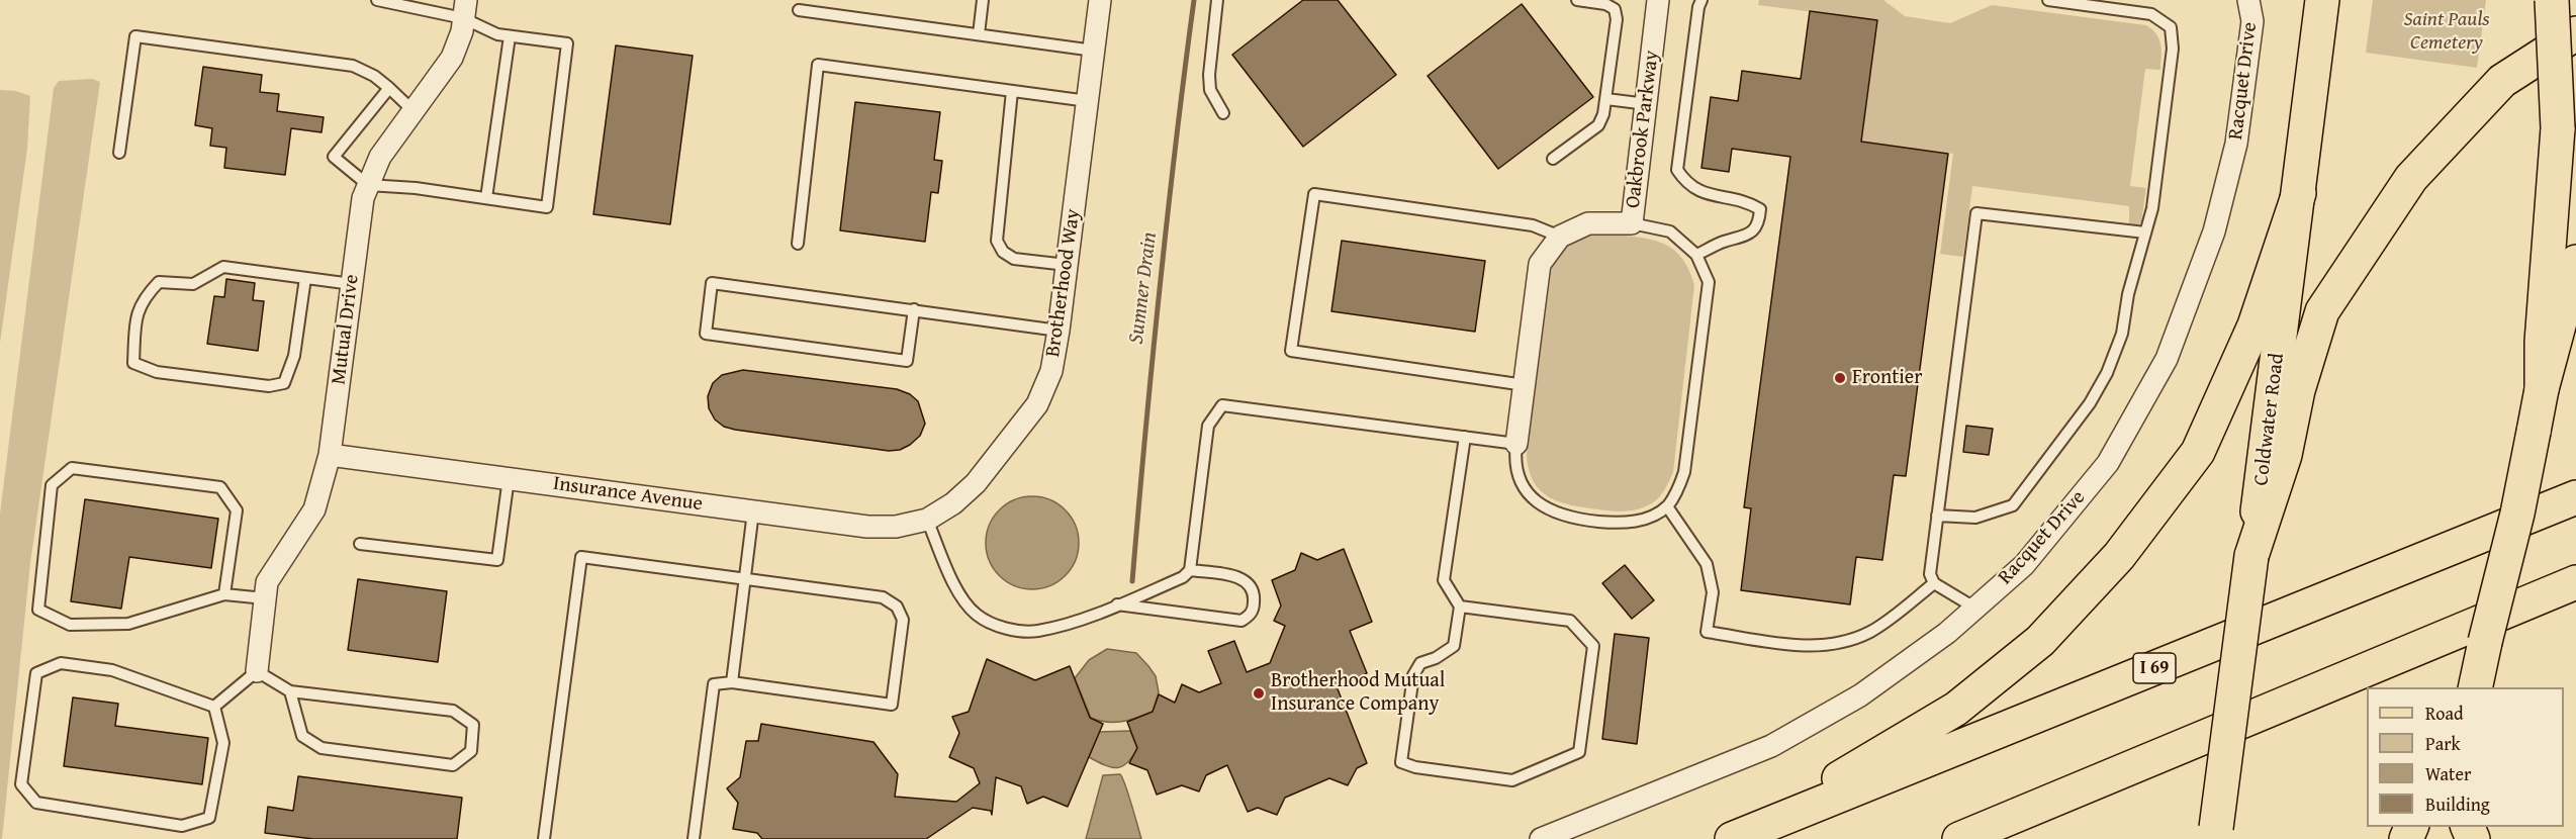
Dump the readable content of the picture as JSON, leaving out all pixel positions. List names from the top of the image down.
{
  "streets": {
    "main road": ["Coldwater Road", "I 69"],
    "street": [
      "Racquet Drive",
      "Oakbrook Parkway",
      "Brotherhood Way",
      "Mutual Drive",
      "Insurance Avenue"
    ]
  },
  "crossings": [
    ["Brotherhood Way", "Insurance Avenue"],
    ["Mutual Drive", "Insurance Avenue"]
  ],
  "water": ["Sumner Drain"],
  "parks": ["Saint Pauls Cemetery"],
  "places": ["Frontier", "Brotherhood Mutual Insurance Company"],
  "legend": [
    "Road",
    "Park",
    "Water",
    "Building"
  ]
}
